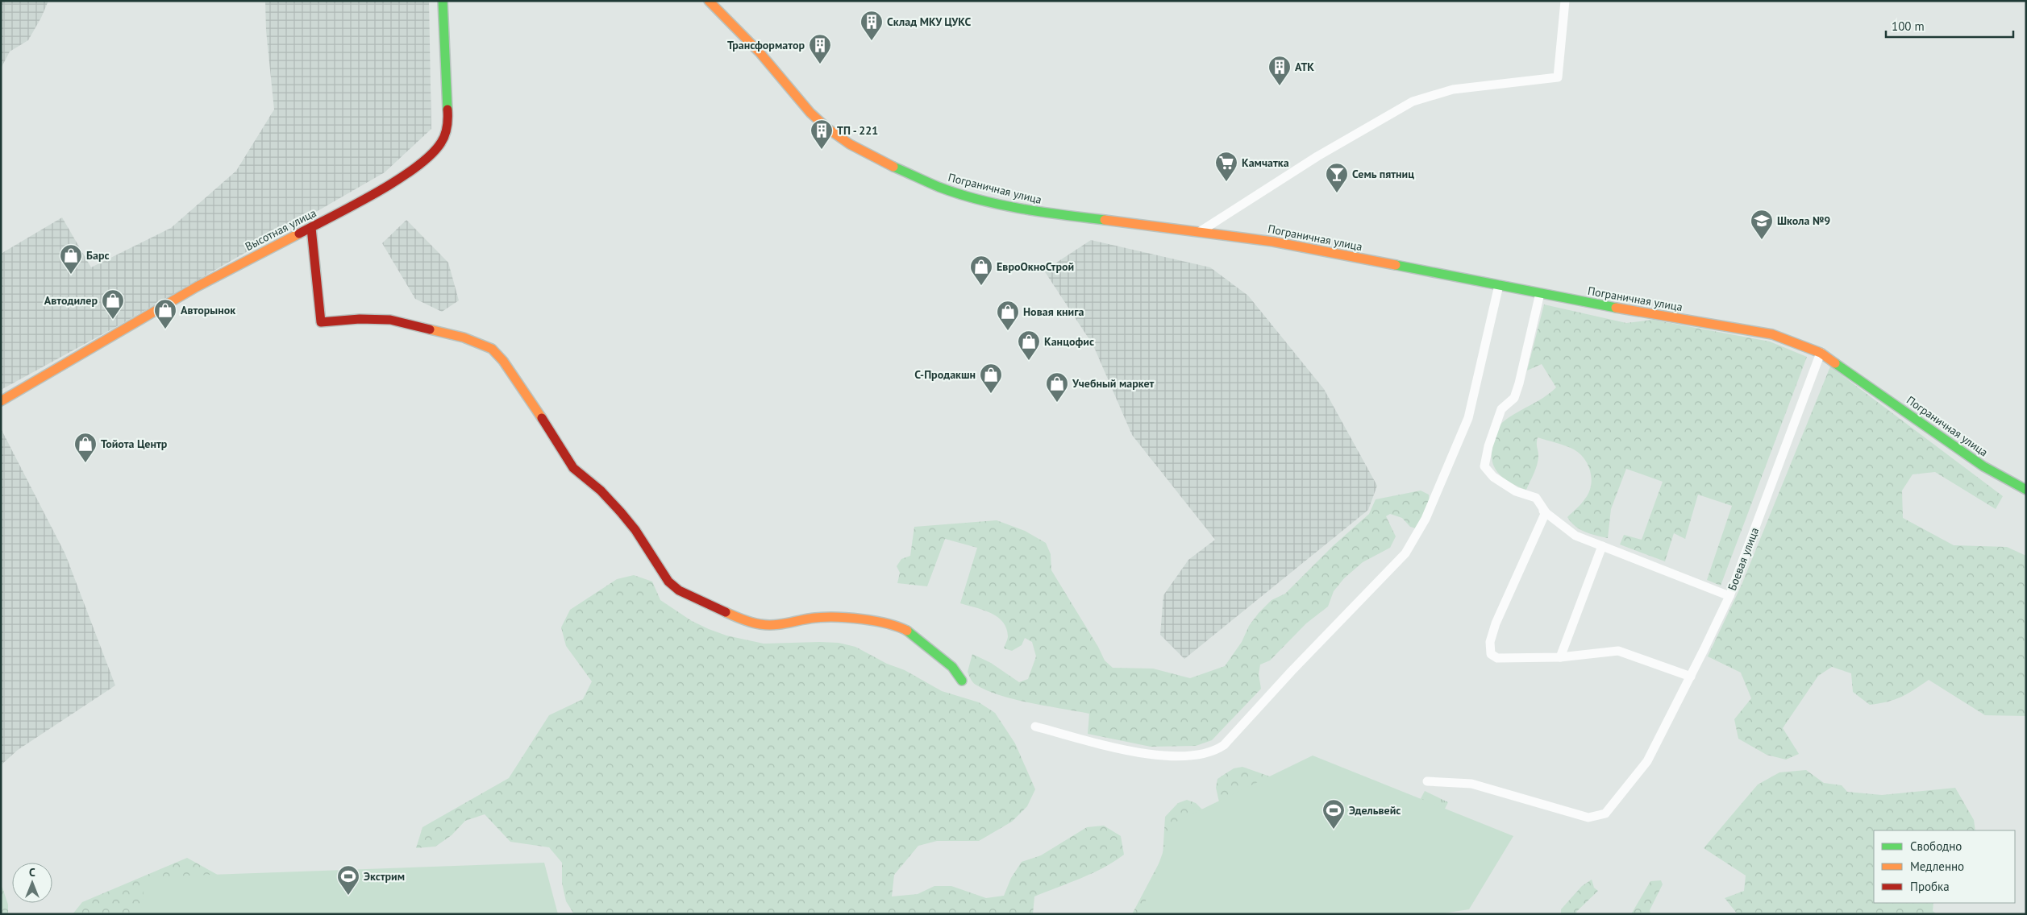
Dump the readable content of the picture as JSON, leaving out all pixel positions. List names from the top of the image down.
{
  "streets": {
    "street": ["Пограничная улица", "Высотная улица", "Боевая улица"]
  },
  "crossings": [
    ["Пограничная улица", "Боевая улица"]
  ],
  "places": {
    "building": [
      "Склад МКУ ЦУКС",
      "Трансформатор",
      "АТК",
      "ТП - 221"
    ],
    "supermarket": ["Камчатка"],
    "bar": ["Семь пятниц"],
    "school or university": ["Школа №9"],
    "shop": [
      "Барс",
      "ЕвроОкноСтрой",
      "Автодилер",
      "Авторынок",
      "Новая книга",
      "Канцофис",
      "С-Продакшн",
      "Учебный маркет",
      "Тойота Центр"
    ],
    "sports": ["Эдельвейс", "Экстрим"]
  },
  "legend": ["Свободно", "Медленно", "Пробка"],
  "scale_bar": "100 m",
  "north": "top"
}
